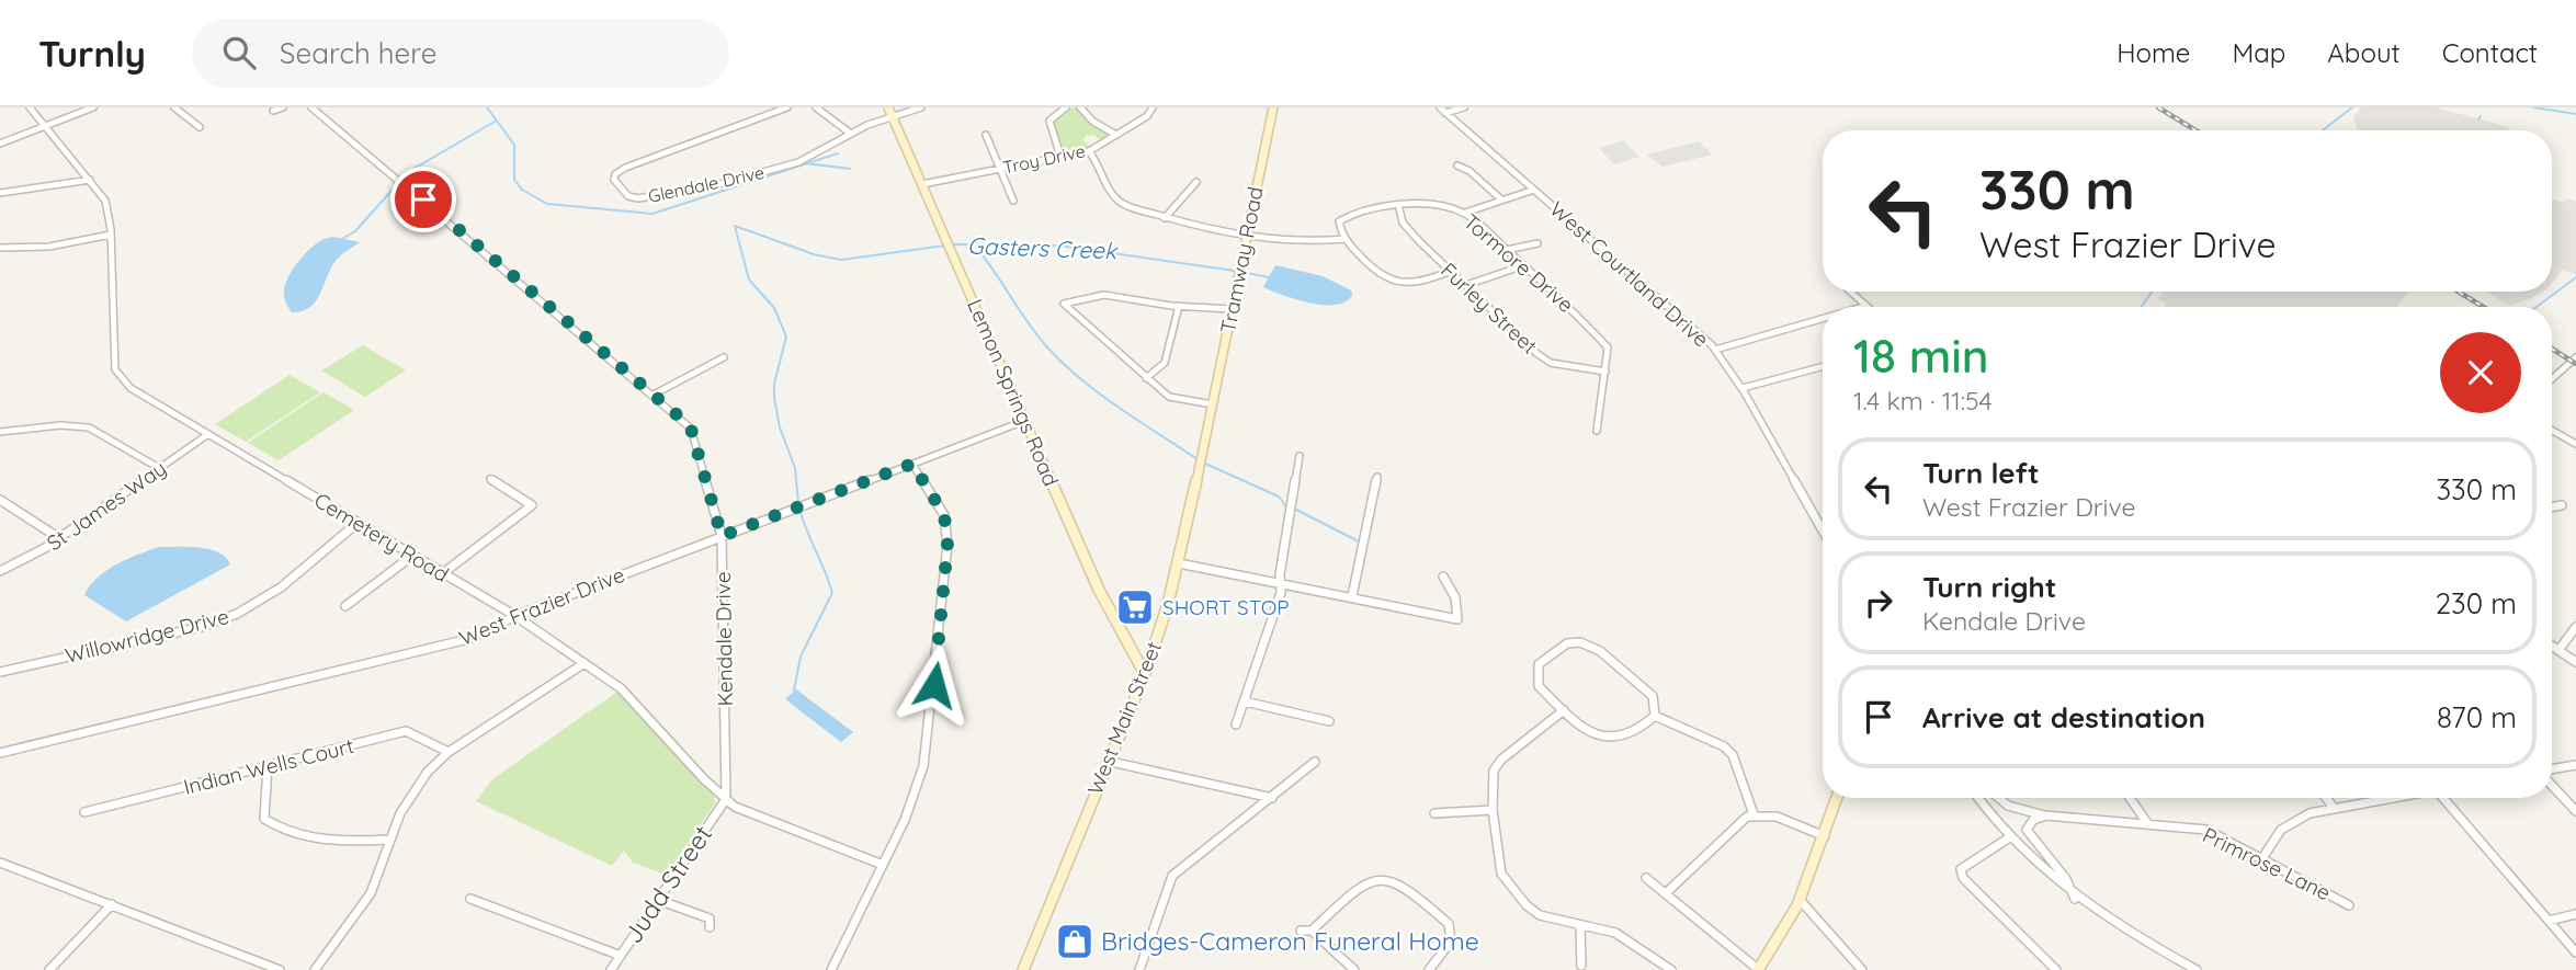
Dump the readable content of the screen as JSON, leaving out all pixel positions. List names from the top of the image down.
{
  "streets": {
    "main road": ["Tramway Road", "Lemon Springs Road", "West Main Street"],
    "street": [
      "Troy Drive",
      "Glendale Drive",
      "Tormore Drive",
      "West Courtland Drive",
      "Furley Street",
      "St James Way",
      "Cemetery Road",
      "West Frazier Drive",
      "Willowridge Drive",
      "Kendale Drive",
      "Indian Wells Court",
      "Primrose Lane",
      "Judd Street"
    ]
  },
  "crossings": [
    ["Troy Drive", "Lemon Springs Road"],
    ["Glendale Drive", "Lemon Springs Road"],
    ["Tramway Road", "West Main Street"],
    ["Tormore Drive", "Furley Street"],
    ["Lemon Springs Road", "West Frazier Drive"],
    ["Lemon Springs Road", "West Main Street"],
    ["St James Way", "Cemetery Road"],
    ["Cemetery Road", "West Frazier Drive"],
    ["Cemetery Road", "Willowridge Drive"],
    ["Cemetery Road", "Kendale Drive"],
    ["Cemetery Road", "Judd Street"],
    ["West Frazier Drive", "Kendale Drive"],
    ["Kendale Drive", "Judd Street"]
  ],
  "water": ["Gasters Creek"],
  "places": {
    "supermarket": ["SHORT STOP"],
    "shop": ["Bridges-Cameron Funeral Home"]
  },
  "page": {
    "header": "Turnly",
    "search": "Search here",
    "nav": [
      "Home",
      "Map",
      "About",
      "Contact"
    ],
    "turn": ["330 m", "West Frazier Drive"],
    "heading": ["18 min", "1.4 km · 11:54"],
    "list": [
      {
        "name": "Turn left",
        "note": "West Frazier Drive",
        "value": "330 m"
      },
      {
        "name": "Turn right",
        "note": "Kendale Drive",
        "value": "230 m"
      },
      {
        "name": "Arrive at destination",
        "value": "870 m"
      }
    ]
  }
}
